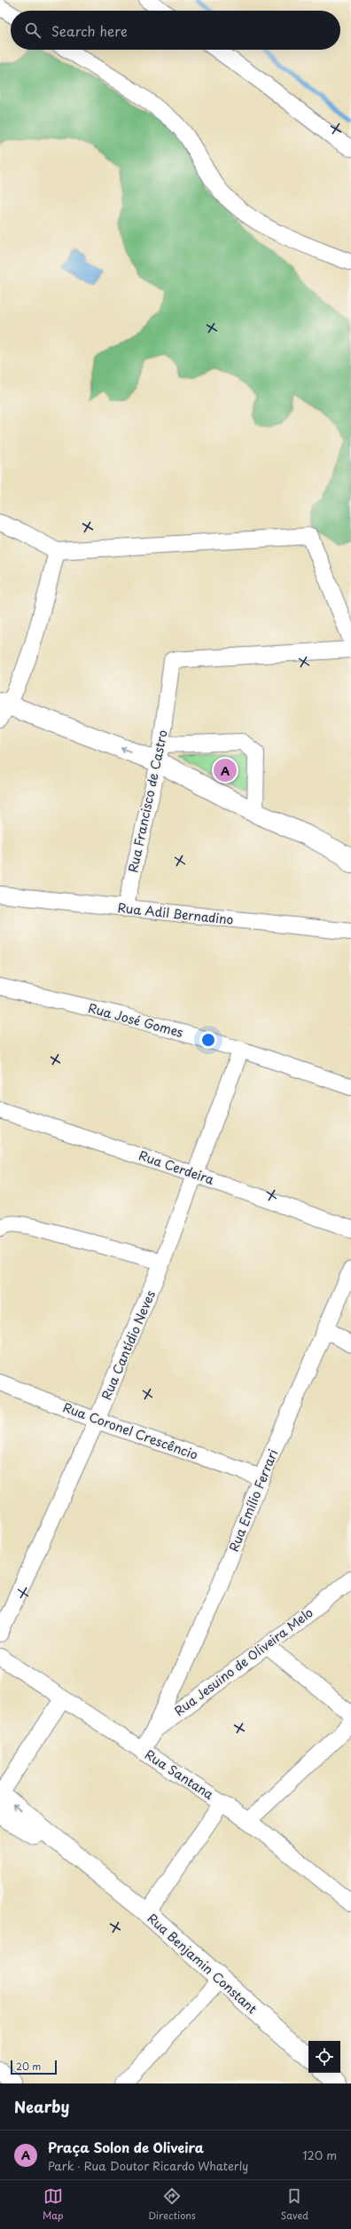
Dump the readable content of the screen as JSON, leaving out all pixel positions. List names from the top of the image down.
{
  "streets": {
    "main road": ["Rua Benjamin Constant"],
    "street": [
      "Rua Francisco de Castro",
      "Rua Adil Bernadino",
      "Rua José Gomes",
      "Rua Cerdeira",
      "Rua Cantídio Neves",
      "Rua Coronel Crescêncio",
      "Rua Emílio Ferrari",
      "Rua Jesuino de Oliveira Melo",
      "Rua Santana"
    ]
  },
  "crossings": [
    ["Rua Francisco de Castro", "Rua Adil Bernadino"],
    ["Rua José Gomes", "Rua Cantídio Neves"],
    ["Rua Cerdeira", "Rua Cantídio Neves"],
    ["Rua Cantídio Neves", "Rua Coronel Crescêncio"],
    ["Rua Coronel Crescêncio", "Rua Emílio Ferrari"],
    ["Rua Emílio Ferrari", "Rua Jesuino de Oliveira Melo"],
    ["Rua Jesuino de Oliveira Melo", "Rua Santana"]
  ],
  "scale_bar": "20 m",
  "page": {
    "search": "Search here",
    "pins": "A",
    "scale": "20 m",
    "heading": "Nearby",
    "list": [
      {
        "mark": "A",
        "name": "Praça Solon de Oliveira",
        "note": "Park · Rua Doutor Ricardo Whaterly",
        "value": "120 m"
      }
    ],
    "nav": ["Map", "Directions", "Saved"]
  }
}
